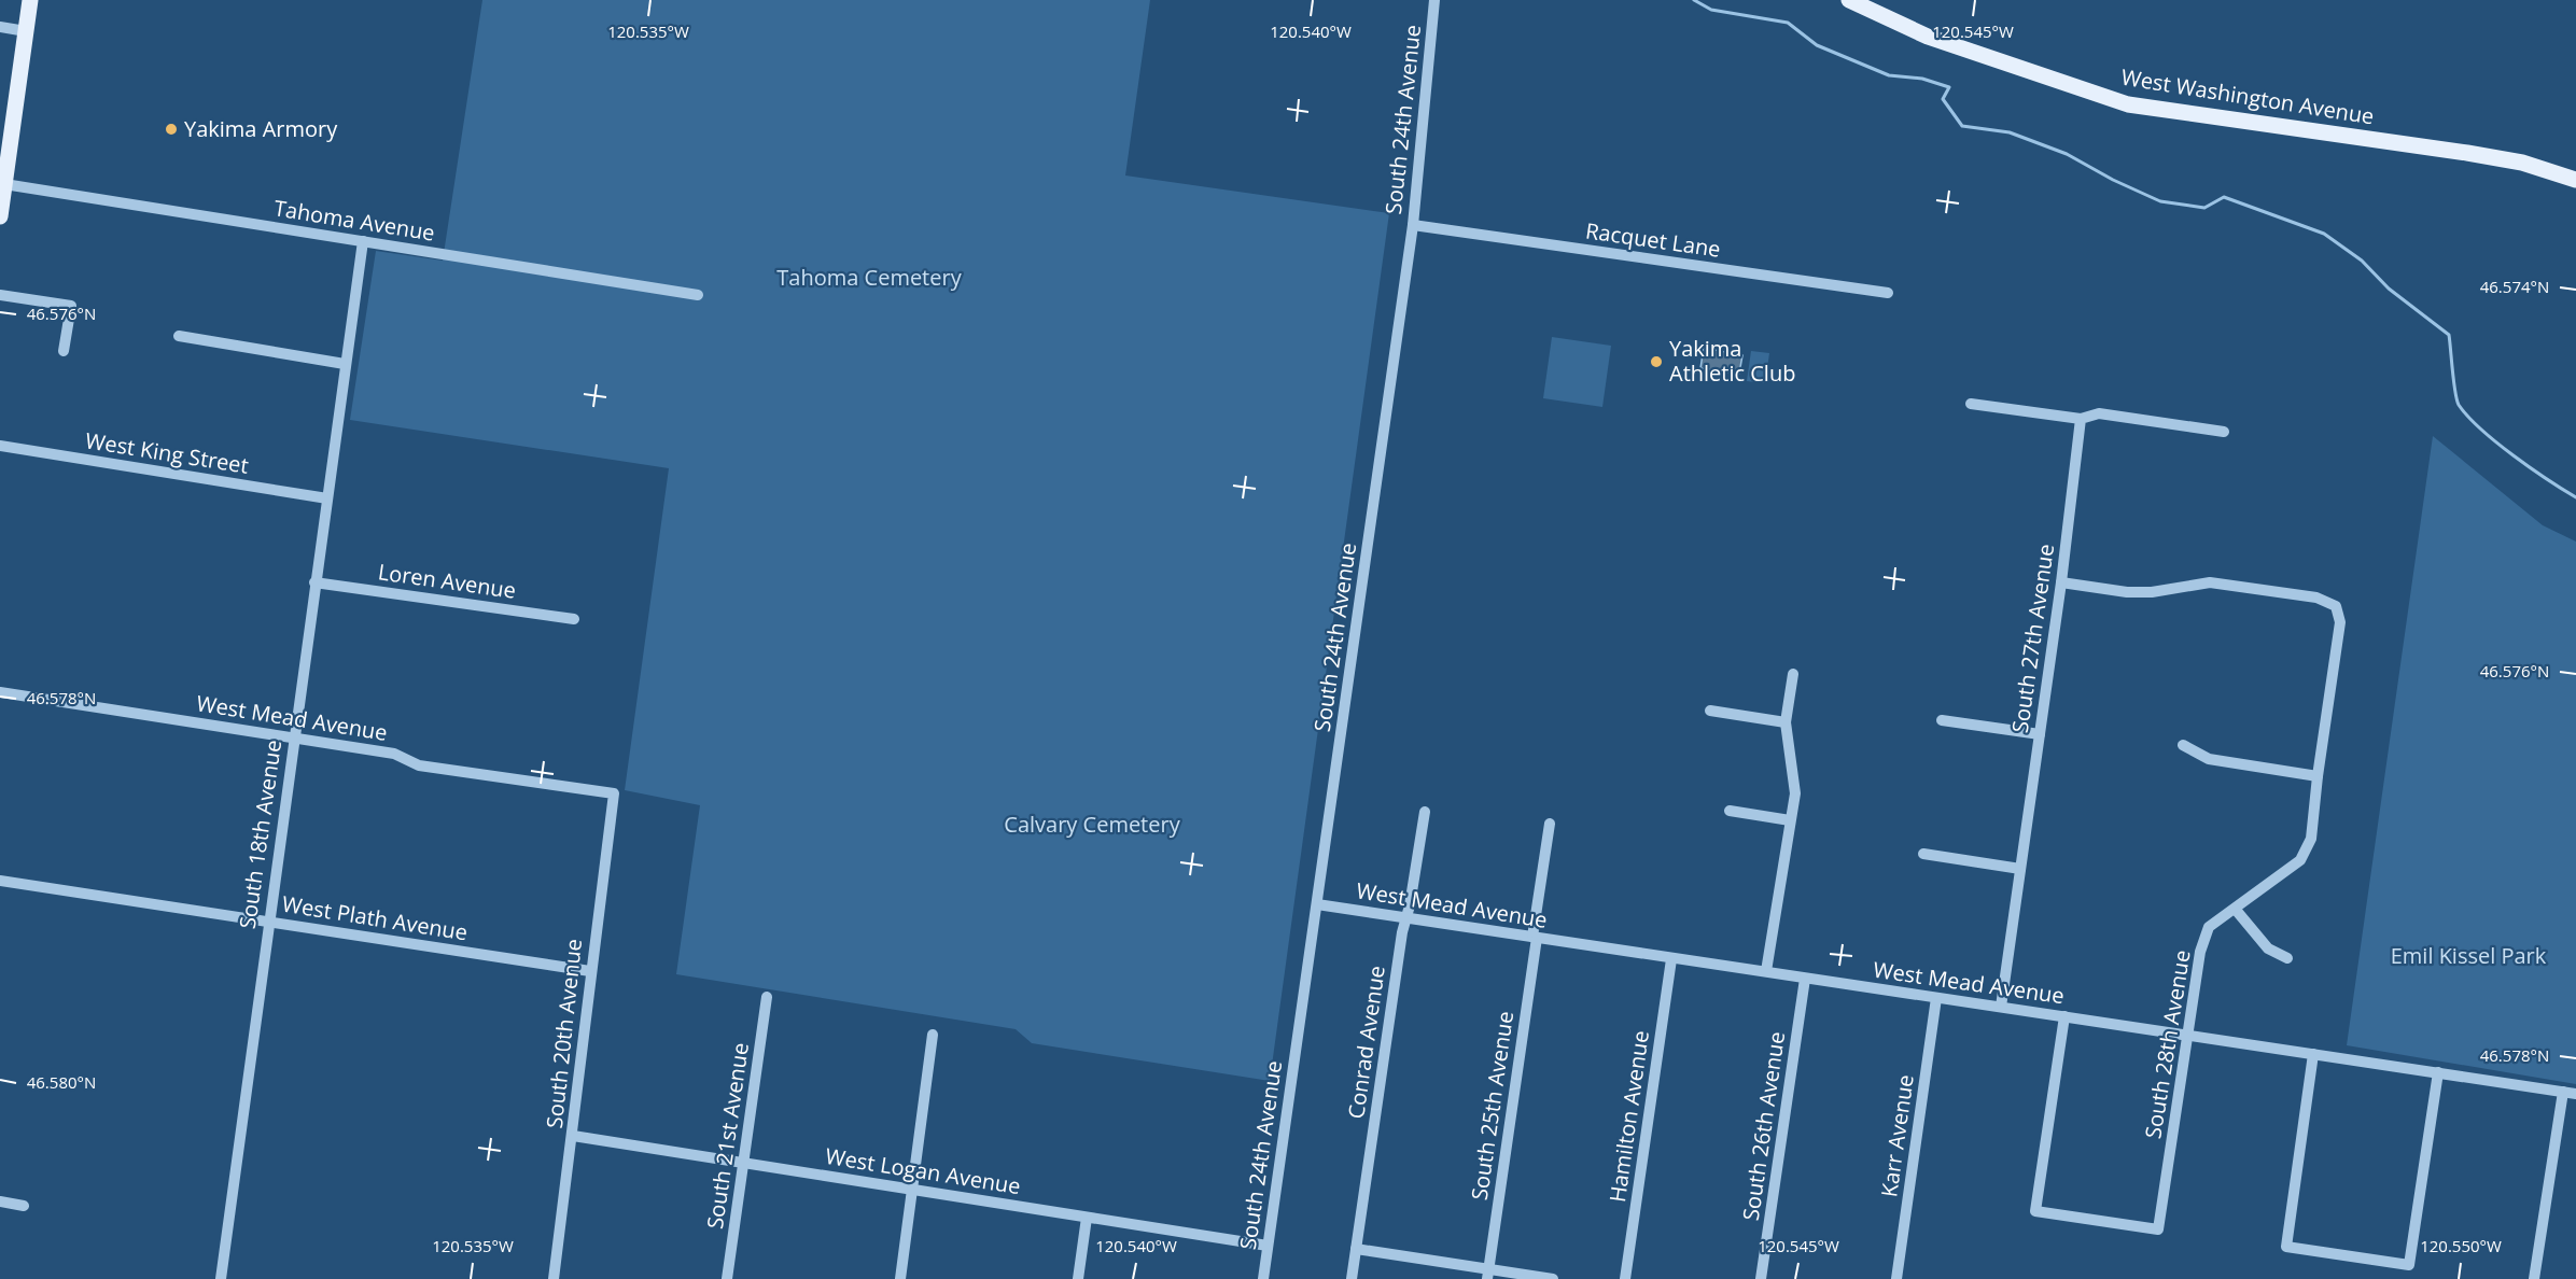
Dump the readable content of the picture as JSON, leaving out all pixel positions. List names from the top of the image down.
{
  "streets": {
    "main road": ["West Washington Avenue"],
    "street": [
      "South 24th Avenue",
      "Tahoma Avenue",
      "Racquet Lane",
      "West King Street",
      "Loren Avenue",
      "South 27th Avenue",
      "West Mead Avenue",
      "South 18th Avenue",
      "West Plath Avenue",
      "South 20th Avenue",
      "Conrad Avenue",
      "South 28th Avenue",
      "South 25th Avenue",
      "Hamilton Avenue",
      "South 26th Avenue",
      "South 21st Avenue",
      "Karr Avenue",
      "West Logan Avenue"
    ]
  },
  "crossings": [
    ["South 24th Avenue", "Racquet Lane"],
    ["South 24th Avenue", "West Mead Avenue"],
    ["South 24th Avenue", "West Logan Avenue"],
    ["Tahoma Avenue", "South 18th Avenue"],
    ["West King Street", "South 18th Avenue"],
    ["Loren Avenue", "South 18th Avenue"],
    ["South 27th Avenue", "West Mead Avenue"],
    ["South 27th Avenue", "South 28th Avenue"],
    ["West Mead Avenue", "South 18th Avenue"],
    ["West Mead Avenue", "South 20th Avenue"],
    ["West Mead Avenue", "Conrad Avenue"],
    ["West Mead Avenue", "South 28th Avenue"],
    ["West Mead Avenue", "South 25th Avenue"],
    ["West Mead Avenue", "Hamilton Avenue"],
    ["West Mead Avenue", "South 26th Avenue"],
    ["West Mead Avenue", "Karr Avenue"],
    ["South 18th Avenue", "West Plath Avenue"],
    ["West Plath Avenue", "South 20th Avenue"],
    ["South 20th Avenue", "West Logan Avenue"],
    ["South 21st Avenue", "West Logan Avenue"]
  ],
  "parks": ["Tahoma Cemetery", "Calvary Cemetery", "Emil Kissel Park"],
  "places": ["Yakima Armory", "Yakima Athletic Club"],
  "coordinates": [
    "120.535°W",
    "120.540°W",
    "120.545°W",
    "46.574°N",
    "46.576°N",
    "46.578°N",
    "46.580°N",
    "120.550°W"
  ]
}
